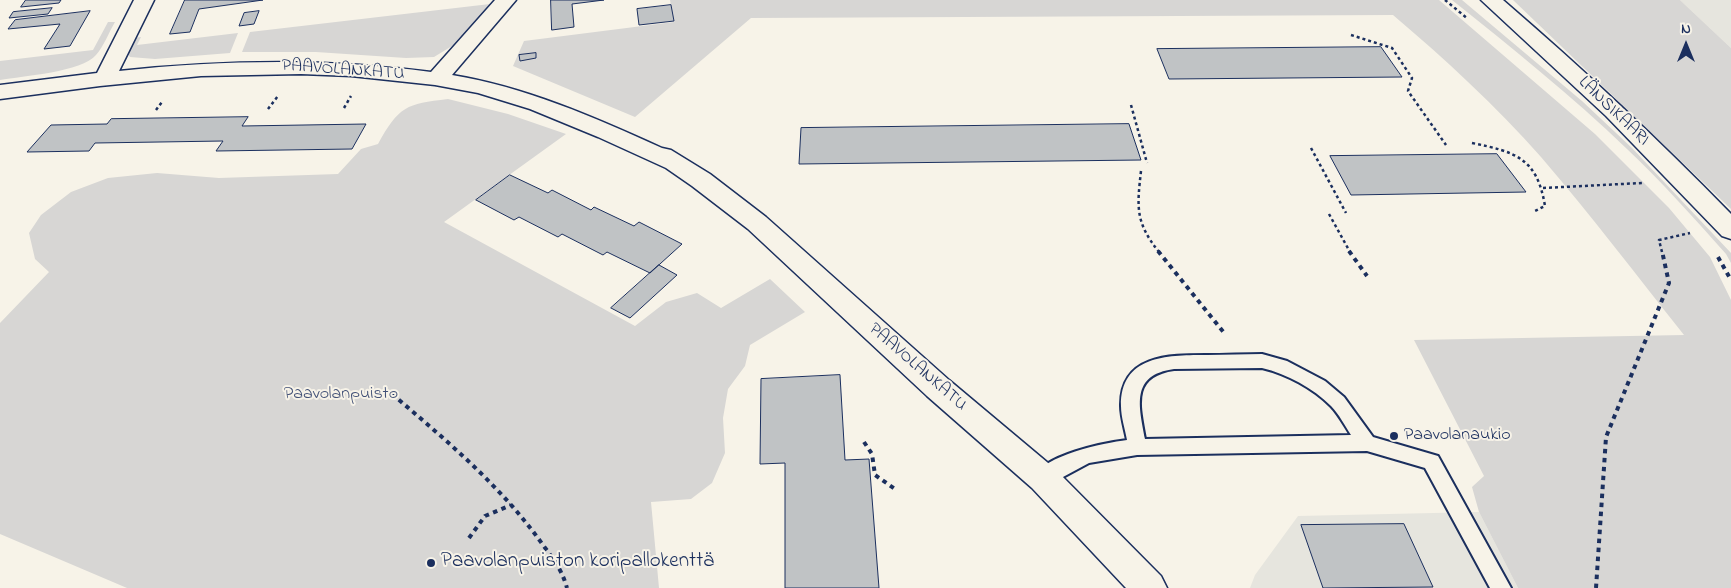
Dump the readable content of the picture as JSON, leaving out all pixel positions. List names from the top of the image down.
{
  "streets": {
    "street": ["PAAVOLANKATU", "LÄNSIKAARI"]
  },
  "parks": ["Paavolanpuisto"],
  "places": ["Paavolanaukio", "Paavolanpuiston koripallokenttä"],
  "north": "top"
}
